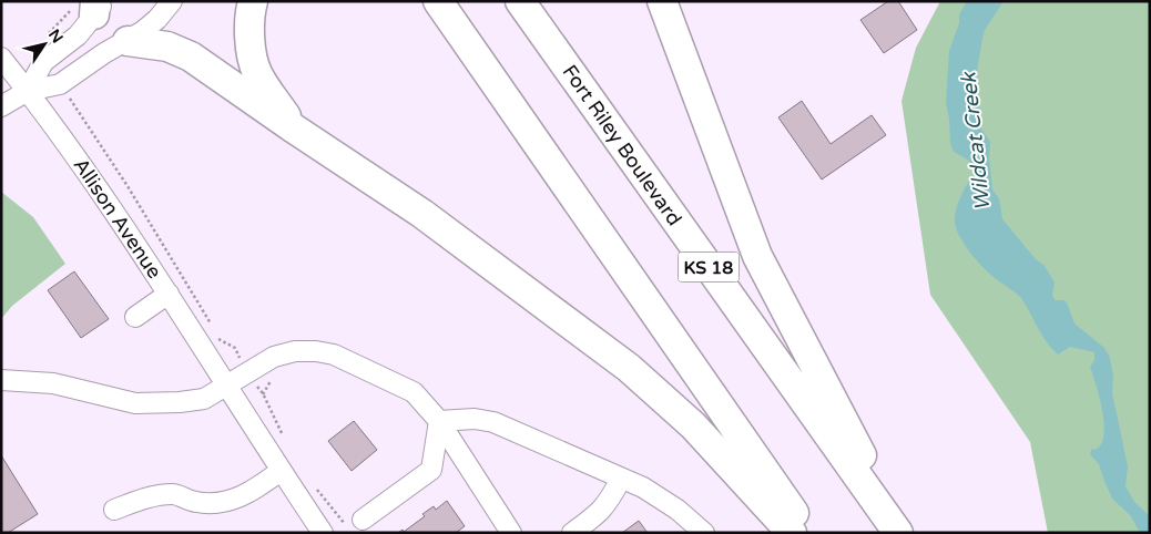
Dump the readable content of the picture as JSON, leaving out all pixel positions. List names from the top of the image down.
{
  "streets": {
    "highway": ["Fort Riley Boulevard", "KS 18"],
    "street": ["Allison Avenue"]
  },
  "water": ["Wildcat Creek"],
  "north": "top right"
}
